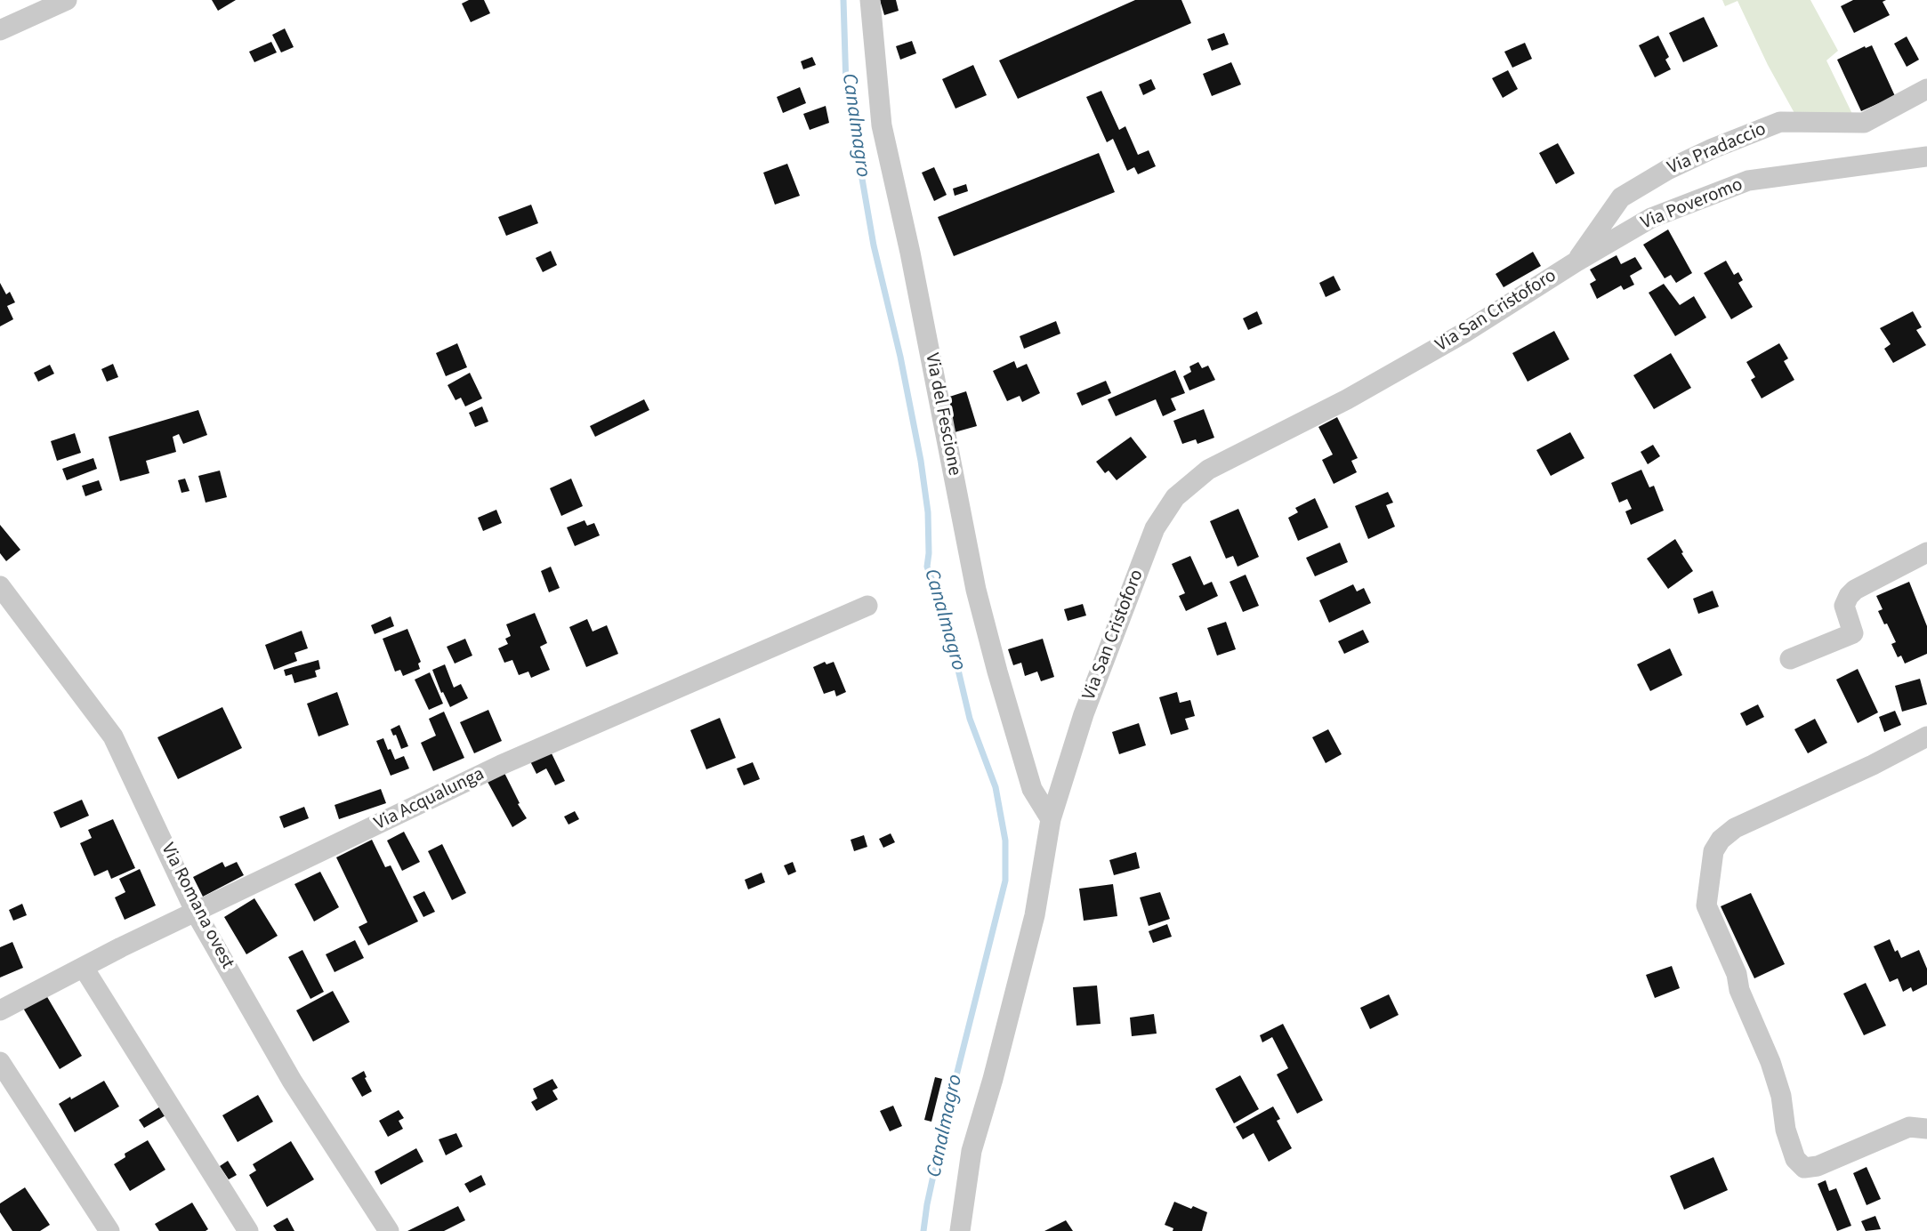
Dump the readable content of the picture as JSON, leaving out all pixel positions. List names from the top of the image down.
{
  "streets": {
    "street": [
      "Via Pradaccio",
      "Via Poveromo",
      "Via San Cristoforo",
      "Via del Fescione",
      "Via Acqualunga",
      "Via Romana ovest"
    ]
  },
  "crossings": [
    ["Via Pradaccio", "Via Poveromo"],
    ["Via Pradaccio", "Via San Cristoforo"],
    ["Via Poveromo", "Via San Cristoforo"],
    ["Via San Cristoforo", "Via del Fescione"],
    ["Via Acqualunga", "Via Romana ovest"]
  ],
  "water": ["Canalmagro"]
}
